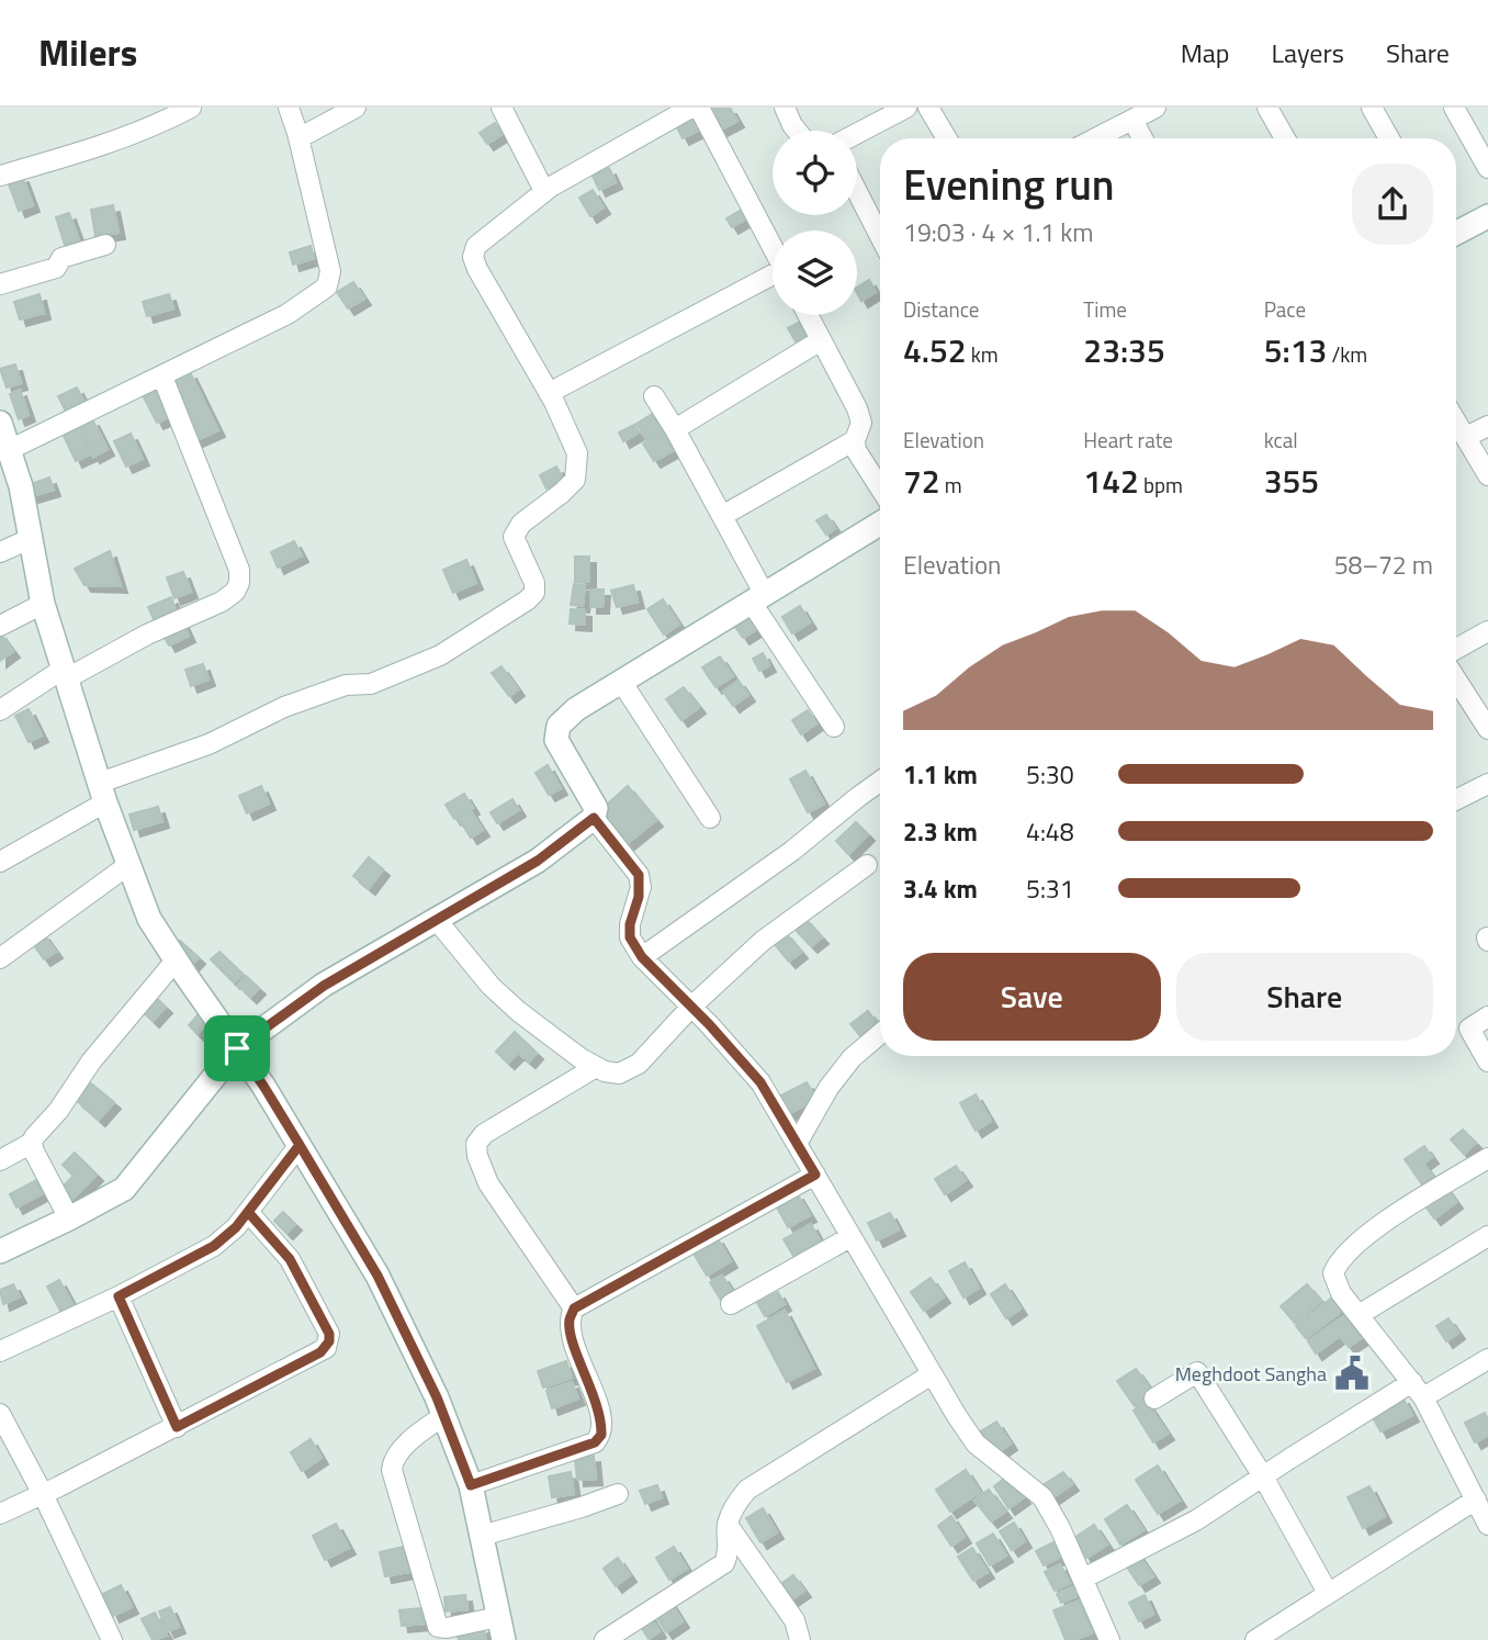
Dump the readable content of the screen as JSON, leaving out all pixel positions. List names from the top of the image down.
{
  "places": {
    "public building": ["Meghdoot Sangha"]
  },
  "page": {
    "header": "Milers",
    "nav": ["Map", "Layers", "Share"],
    "heading": ["Evening run", "19:03 · 4 × 1.1 km"],
    "stats": [
      ["Distance", "4.52 km"],
      ["Time", "23:35"],
      ["Pace", "5:13 /km"],
      ["Elevation", "72 m"],
      ["Heart rate", "142 bpm"],
      ["kcal", "355"]
    ],
    "chart": ["Elevation", "58–72 m"],
    "list": [
      {
        "name": "1.1 km",
        "note": "5:30"
      },
      {
        "name": "2.3 km",
        "note": "4:48"
      },
      {
        "name": "3.4 km",
        "note": "5:31"
      }
    ],
    "buttons": ["Save", "Share"]
  }
}
